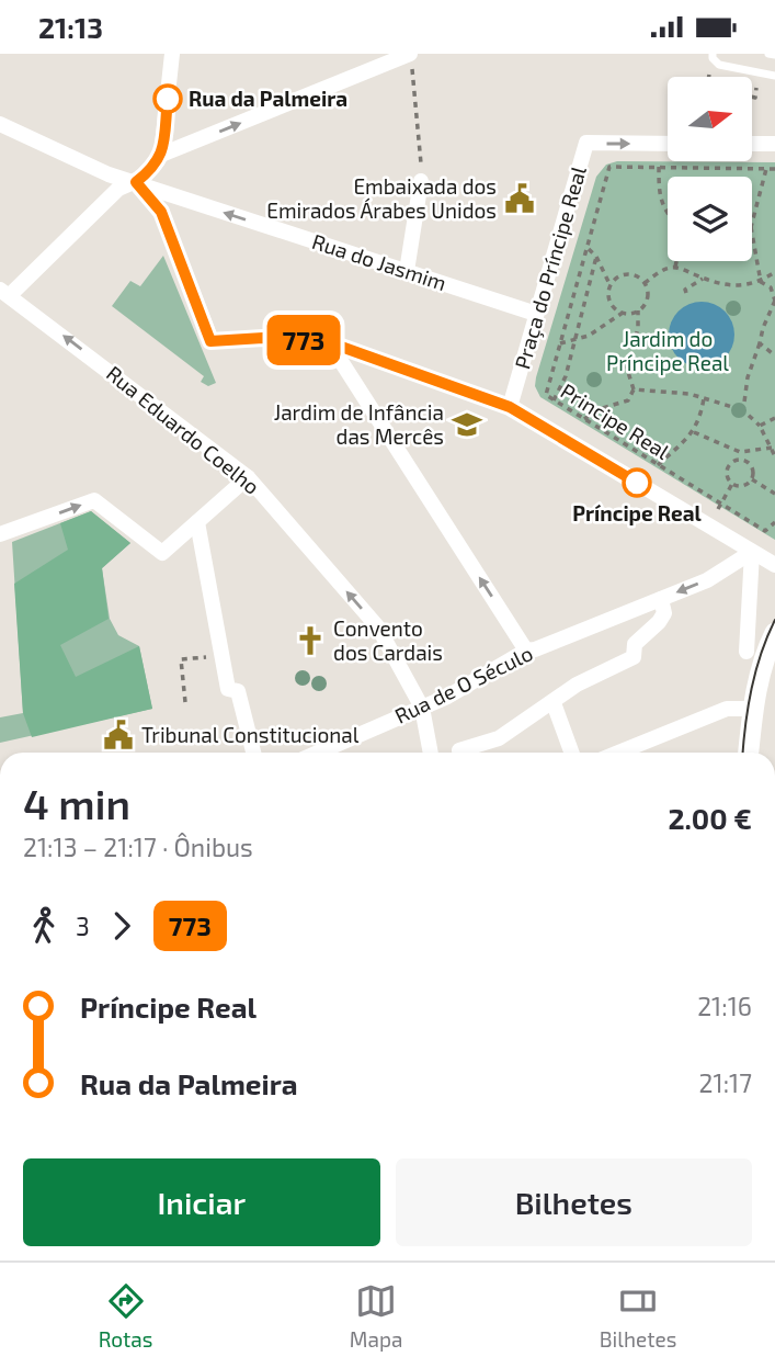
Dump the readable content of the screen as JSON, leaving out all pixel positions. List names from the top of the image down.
{
  "streets": {
    "street": [
      "Rua do Jasmim",
      "Praça do Príncipe Real",
      "Rua Eduardo Coelho",
      "Rua de O Século"
    ],
    "path": ["Principe Real"]
  },
  "crossings": [
    ["Rua do Jasmim", "Praça do Príncipe Real"],
    ["Rua Eduardo Coelho", "Rua de O Século"]
  ],
  "one_way": ["Rua do Jasmim", "Praça do Príncipe Real"],
  "parks": ["Jardim do Príncipe Real"],
  "places": {
    "other": ["Rua da Palmeira", "Príncipe Real"],
    "public building": ["Embaixada dos Emirados Árabes Unidos", "Tribunal Constitucional"],
    "school or university": ["Jardim de Infância das Mercês"],
    "church": ["Convento dos Cardais"]
  },
  "lines": ["bus line 773"],
  "north": "right",
  "page": {
    "status": "21:13",
    "on_map": "773",
    "heading": ["4 min", "21:13 – 21:17 · Ônibus", "2.00 €"],
    "legs": ["3", "773"],
    "list": [
      {
        "name": "Príncipe Real",
        "value": "21:16"
      },
      {
        "name": "Rua da Palmeira",
        "value": "21:17"
      }
    ],
    "buttons": ["Iniciar", "Bilhetes"],
    "tabs": ["Rotas", "Mapa", "Bilhetes"]
  }
}
